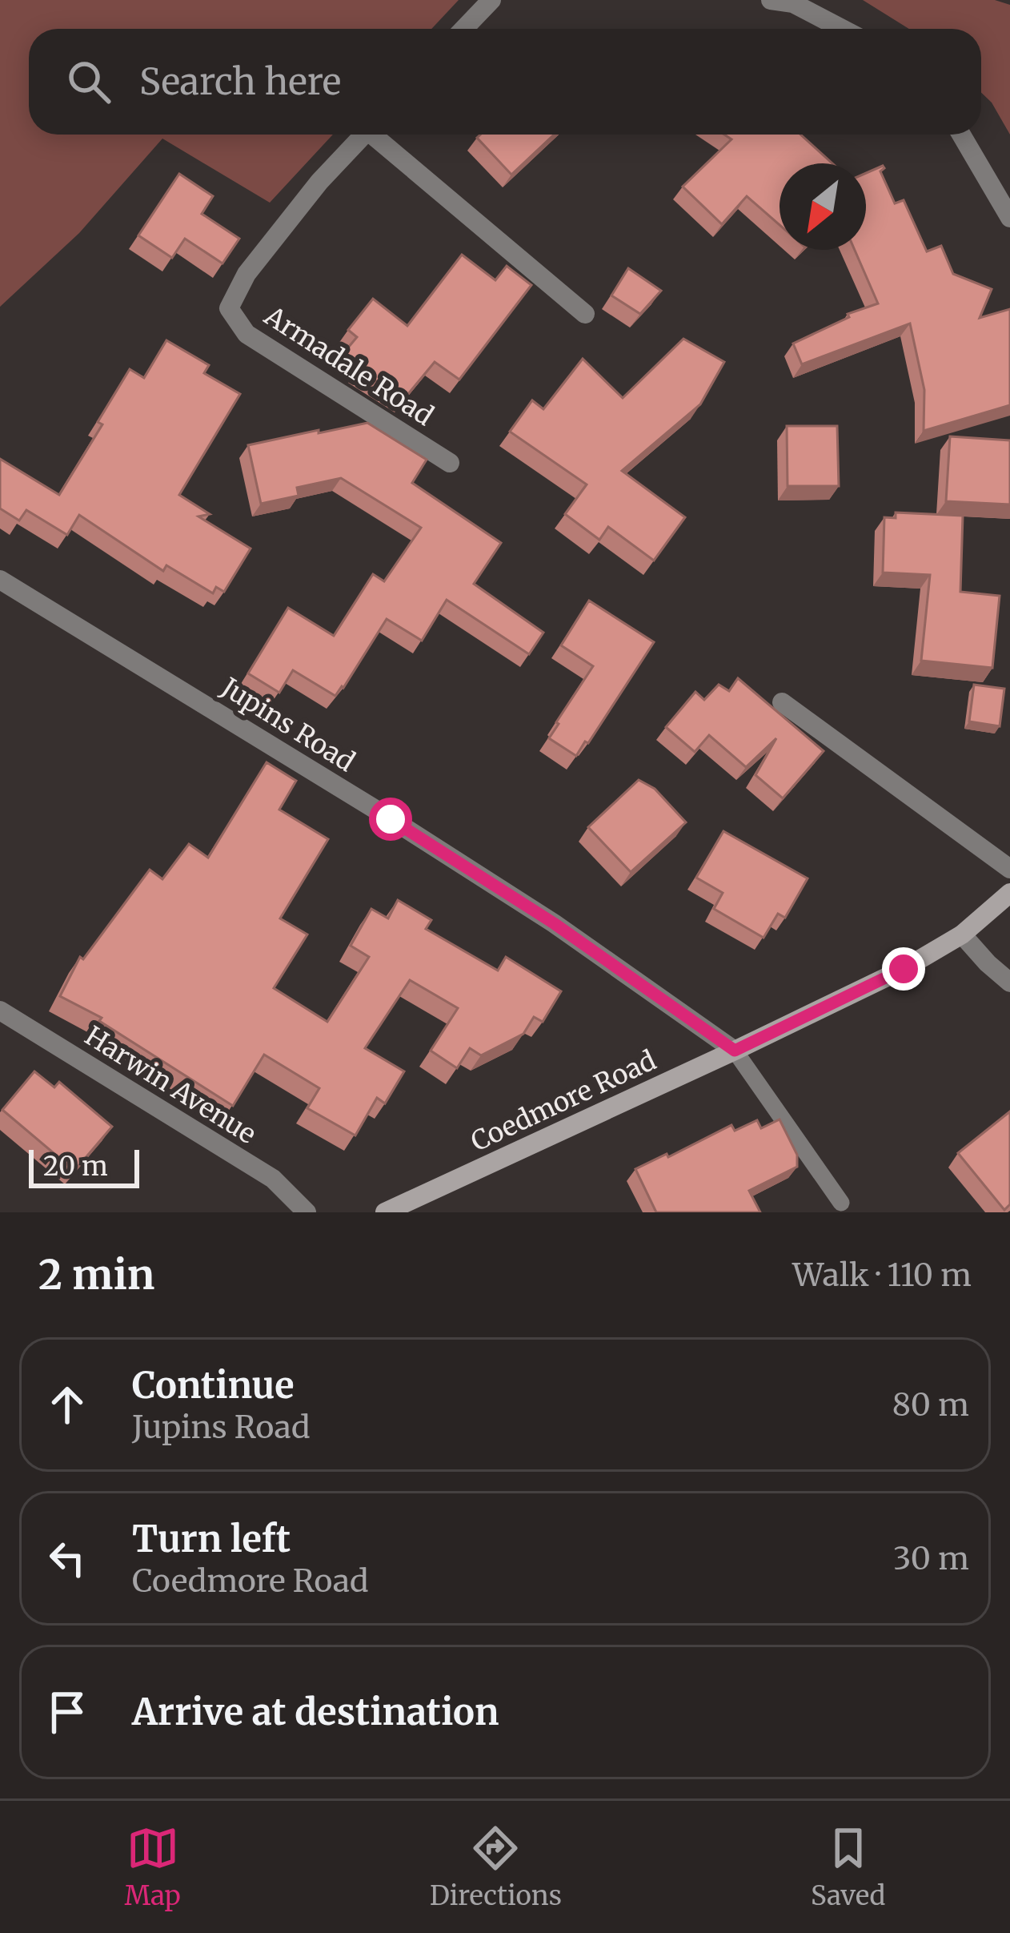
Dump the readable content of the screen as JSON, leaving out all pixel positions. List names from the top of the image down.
{
  "streets": {
    "street": [
      "Armadale Road",
      "Jupins Road",
      "Harwin Avenue",
      "Coedmore Road"
    ]
  },
  "crossings": [
    ["Jupins Road", "Coedmore Road"]
  ],
  "scale_bar": "20 m",
  "north": "bottom left",
  "page": {
    "search": "Search here",
    "scale": "20 m",
    "heading": ["2 min", "Walk · 110 m"],
    "list": [
      ["Continue", "Jupins Road", "80 m"],
      ["Turn left", "Coedmore Road", "30 m"],
      "Arrive at destination"
    ],
    "nav": ["Map", "Directions", "Saved"]
  }
}
